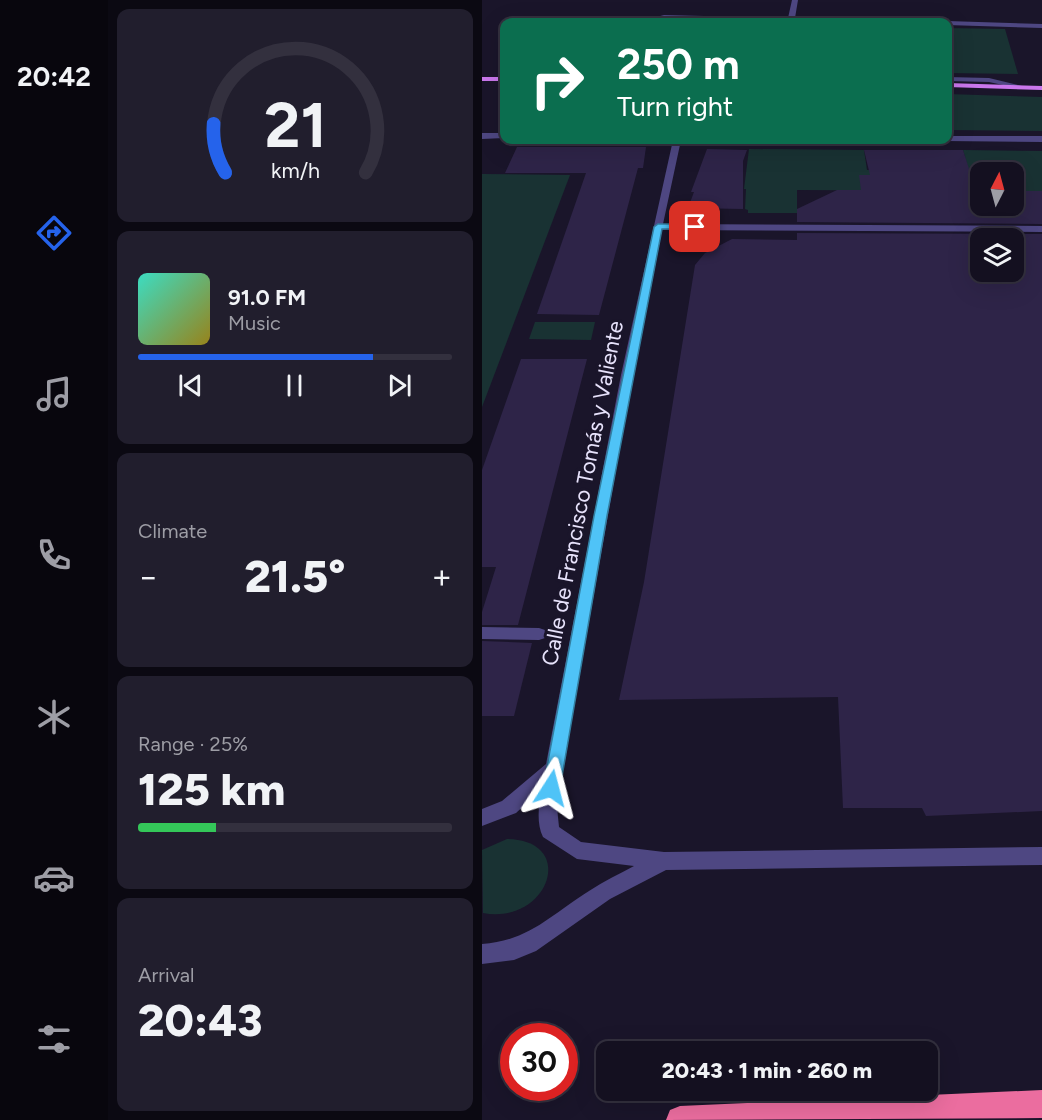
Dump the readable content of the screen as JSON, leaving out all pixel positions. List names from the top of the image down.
{
  "streets": {
    "street": ["Calle de Francisco Tomás y Valiente"]
  },
  "north": "top",
  "page": {
    "tabs": "20:42",
    "turn": ["250 m", "Turn right"],
    "song": ["91.0 FM", "Music"],
    "tile": [
      "Climate",
      ["Range · 25%", "125 km"],
      ["Arrival", "20:43"]
    ],
    "heat": ["−", "21.5°", "+"],
    "limit": "30",
    "trip": "20:43 · 1 min · 260 m",
    "gauge": ["21", "km/h"]
  }
}
